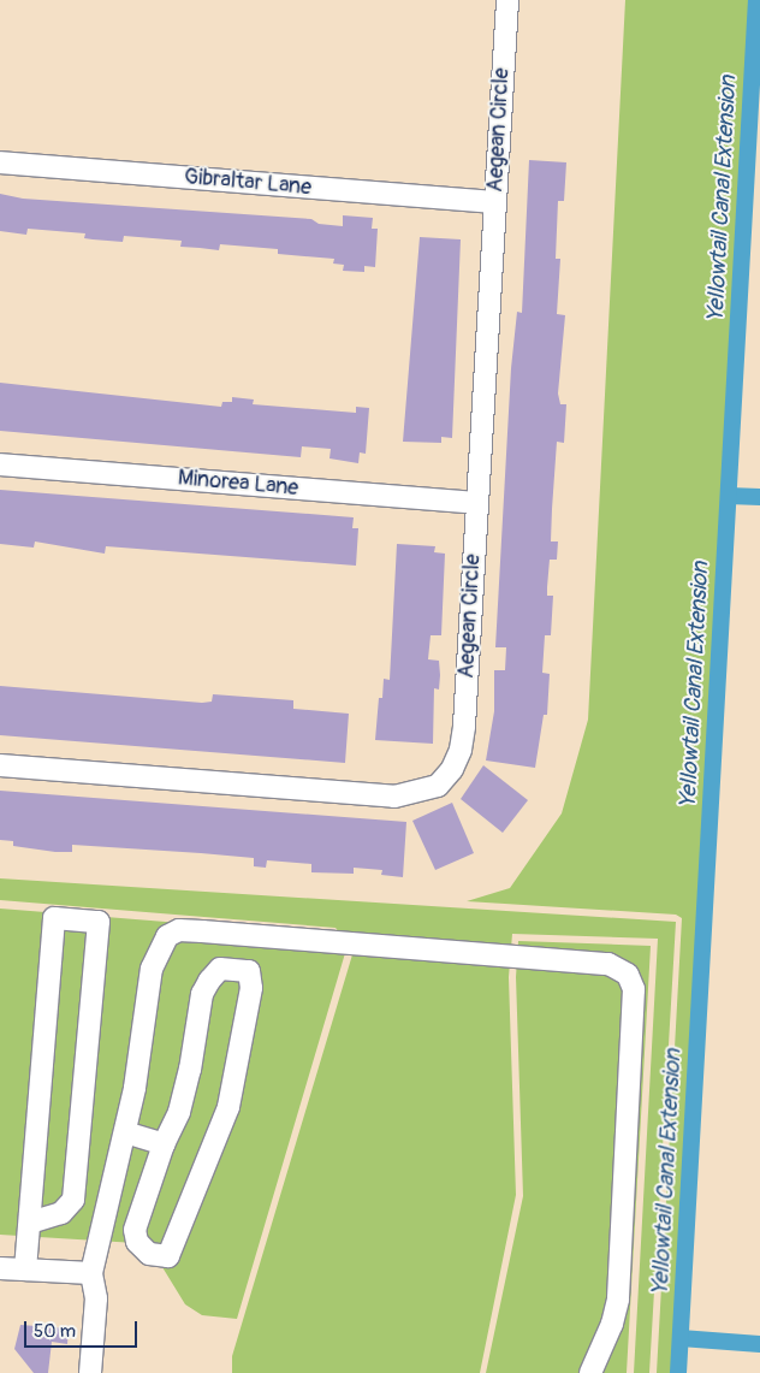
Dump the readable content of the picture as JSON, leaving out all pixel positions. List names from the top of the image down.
{
  "streets": {
    "street": ["Aegean Circle", "Gibraltar Lane", "Minorea Lane"]
  },
  "crossings": [
    ["Aegean Circle", "Gibraltar Lane"],
    ["Aegean Circle", "Minorea Lane"]
  ],
  "water": ["Yellowtail Canal Extension"],
  "scale_bar": "50 m"
}
